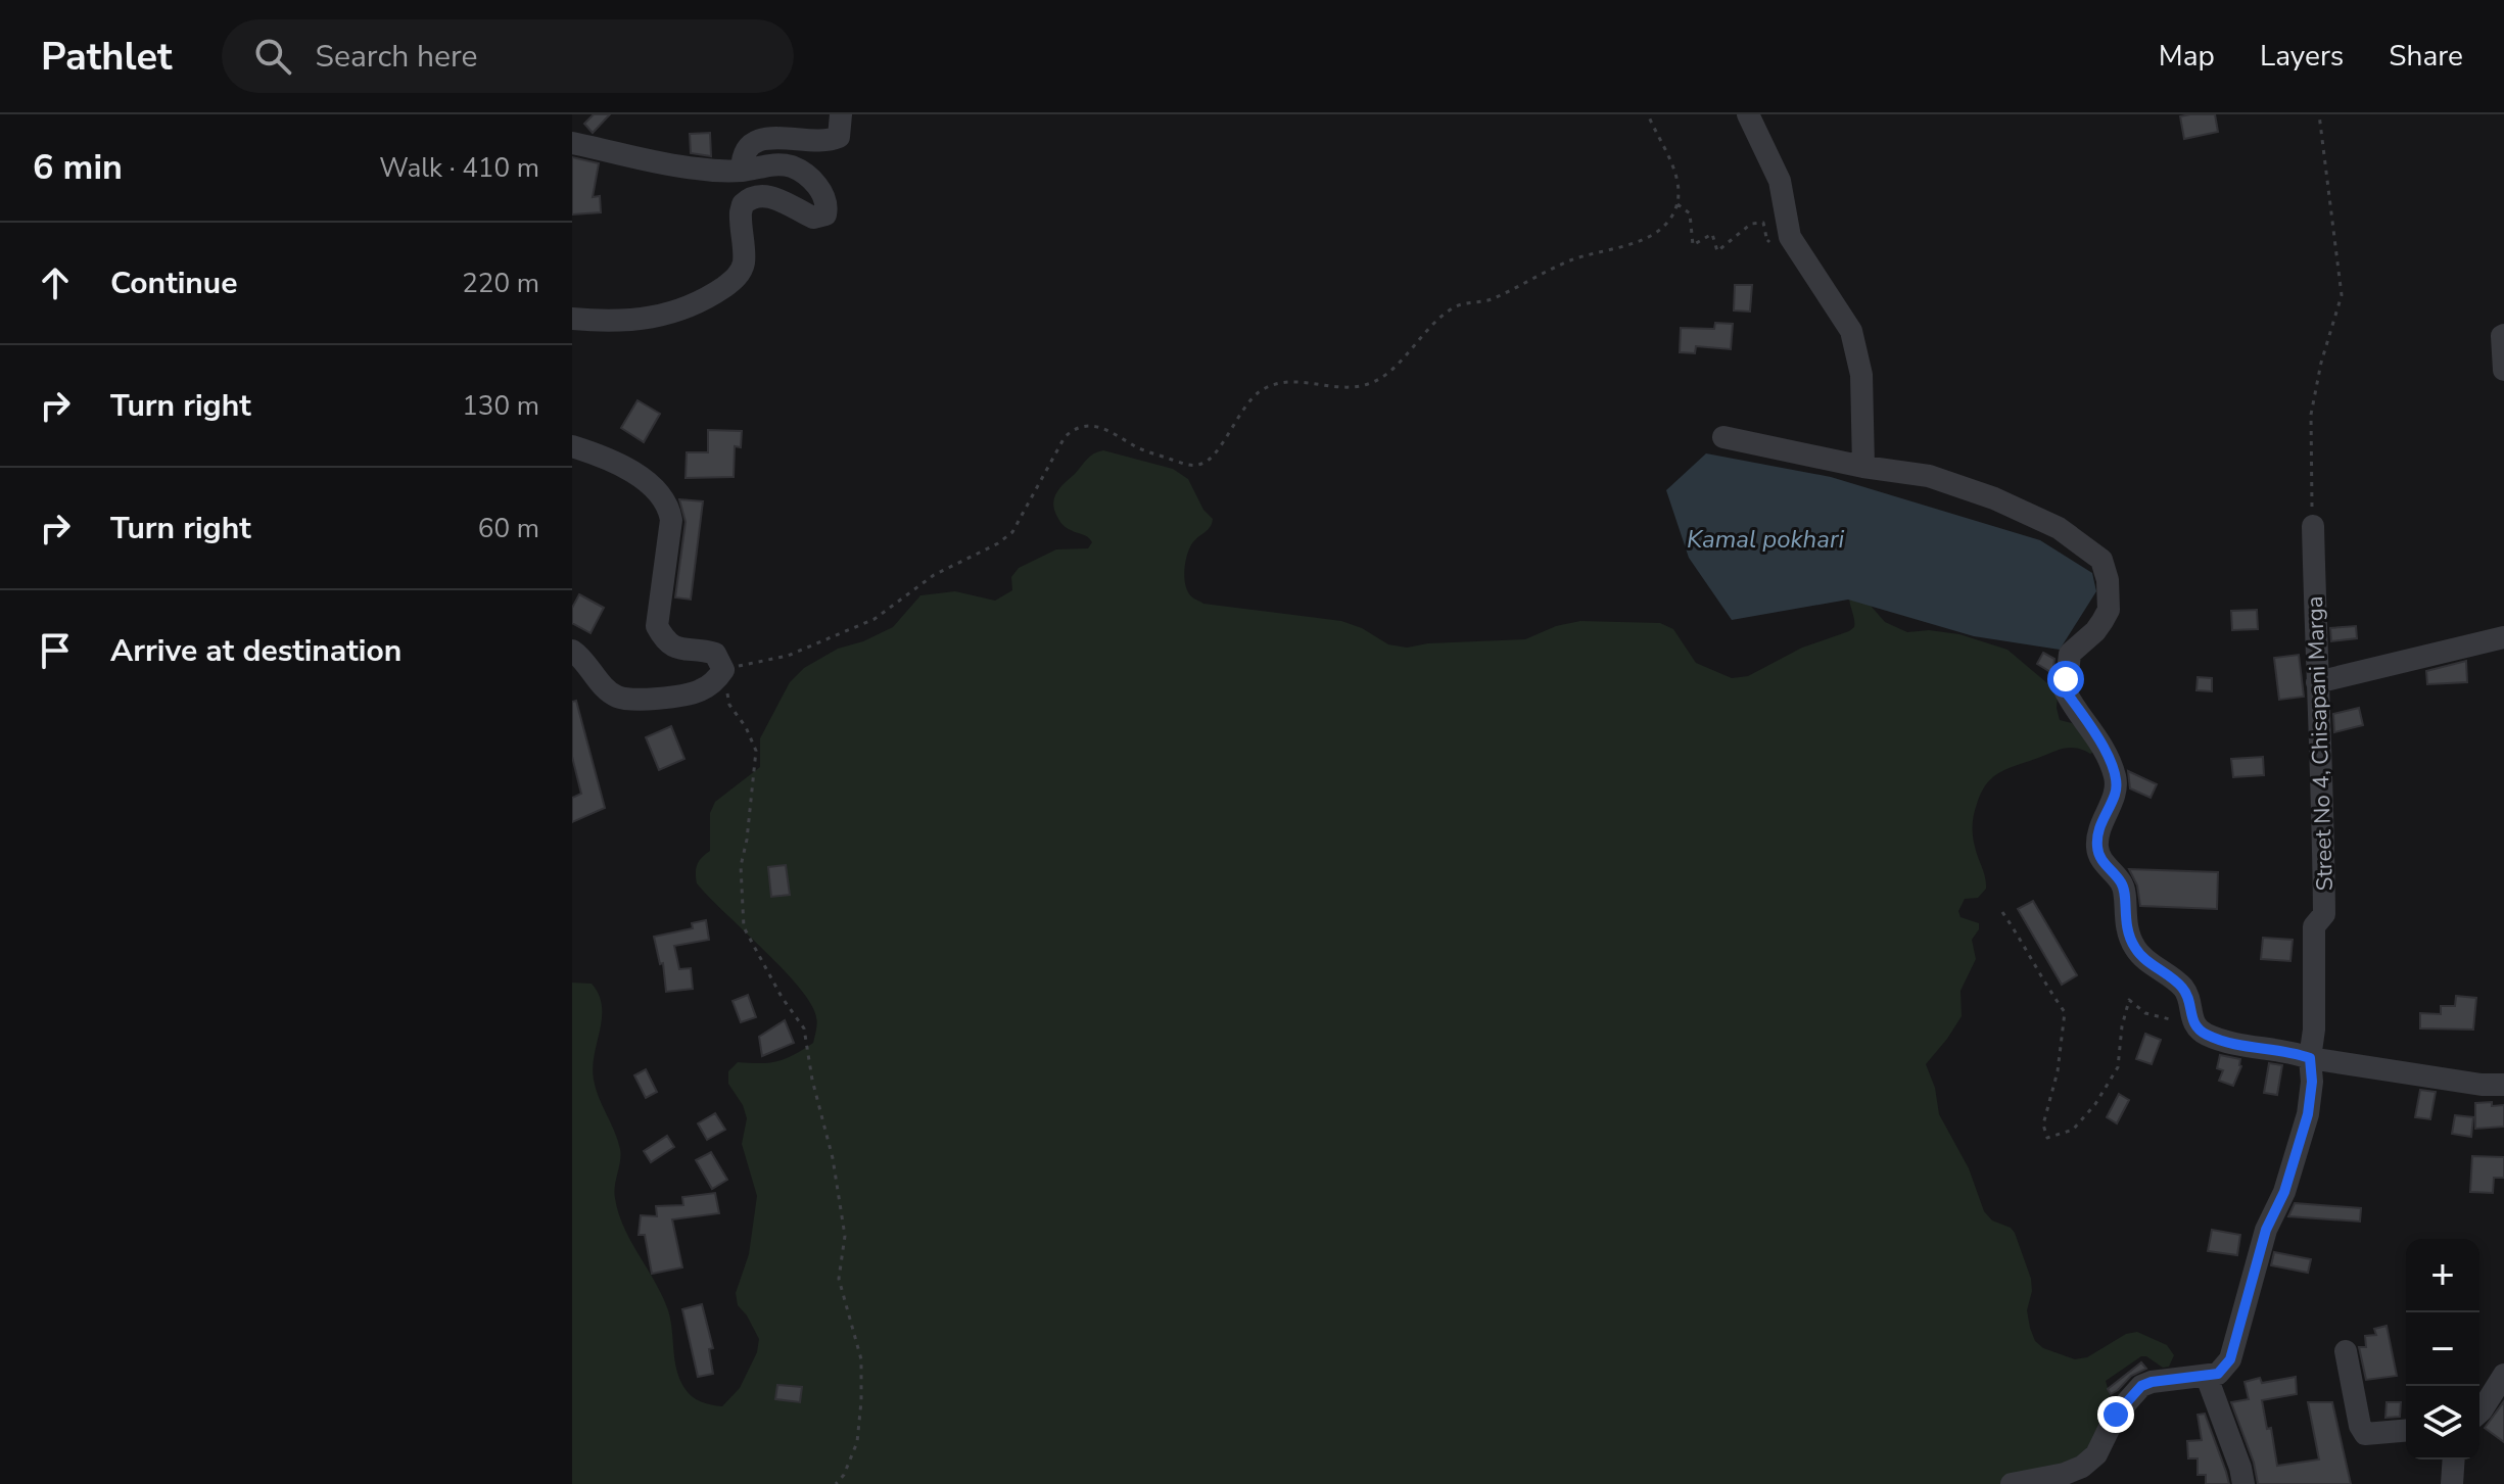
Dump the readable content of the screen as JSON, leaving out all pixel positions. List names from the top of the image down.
{
  "streets": {
    "street": ["Street No 4, Chisapani Marga"]
  },
  "water": ["Kamal pokhari"],
  "page": {
    "header": "Pathlet",
    "search": "Search here",
    "nav": ["Map", "Layers", "Share"],
    "heading": ["6 min", "Walk · 410 m"],
    "list": [
      ["Continue", "220 m"],
      ["Turn right", "130 m"],
      ["Turn right", "60 m"],
      "Arrive at destination"
    ],
    "map_buttons": ["+", "−"]
  }
}
